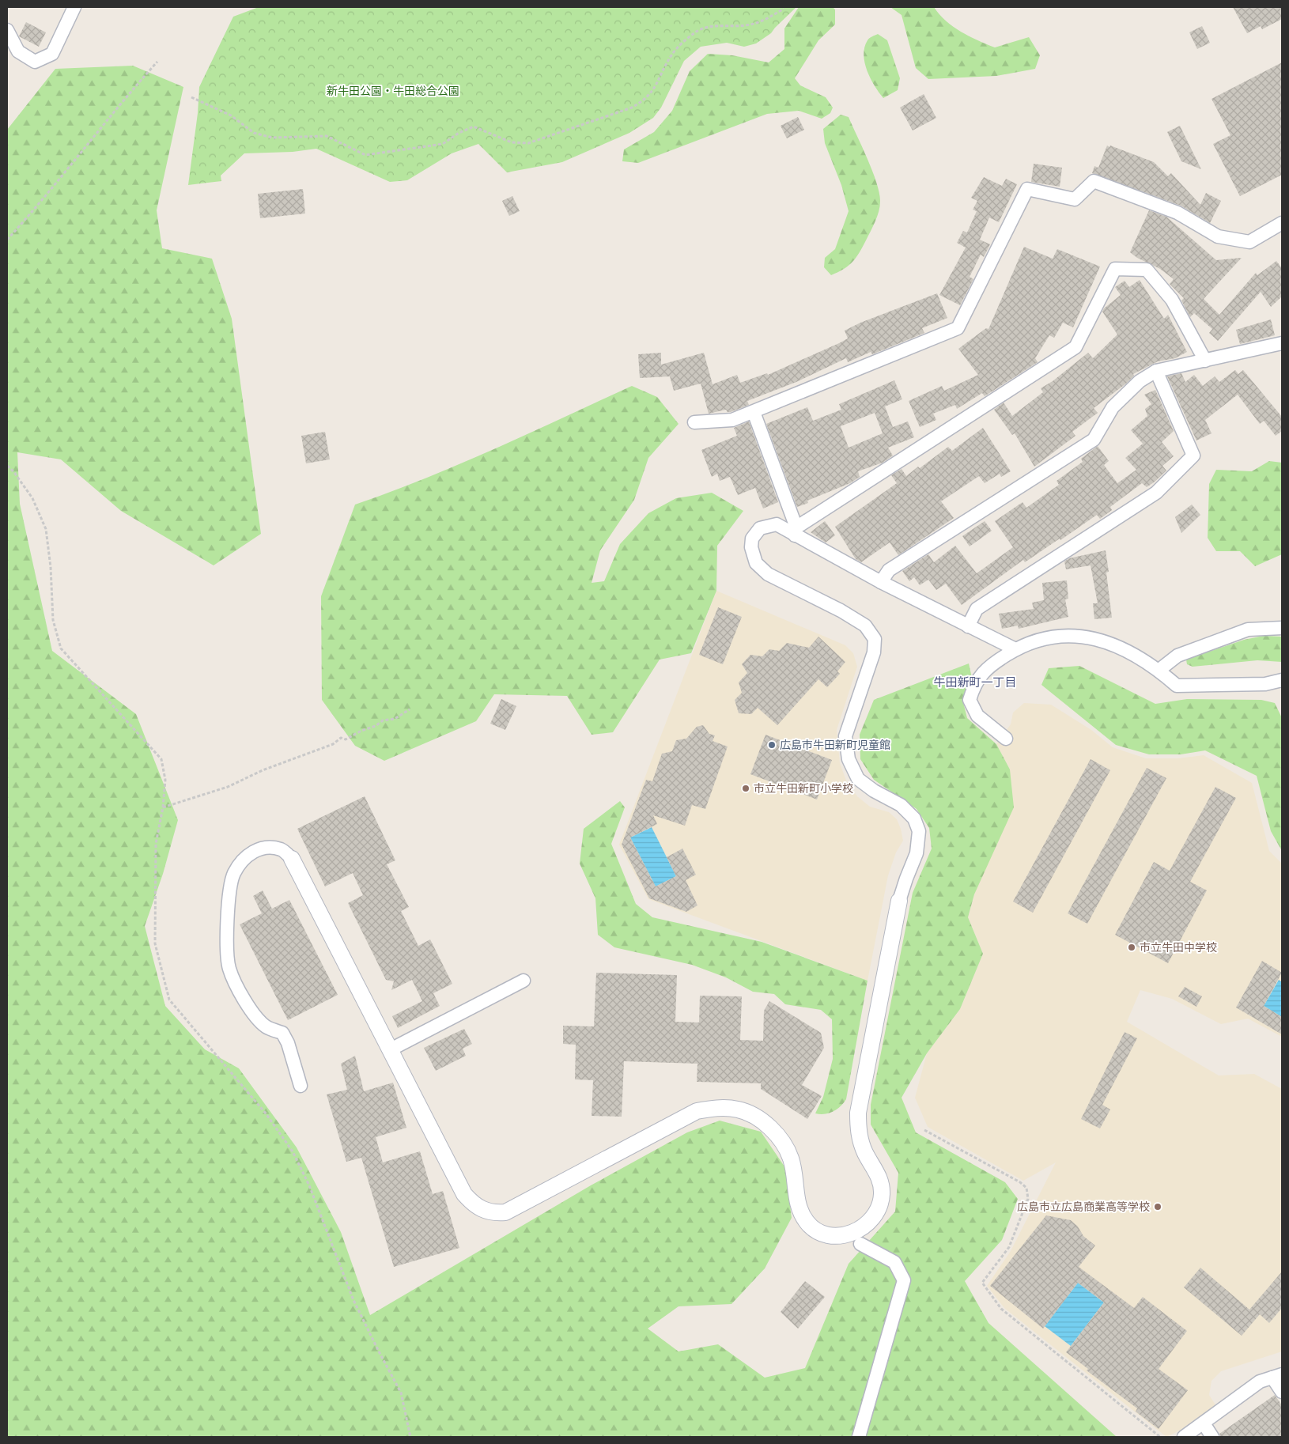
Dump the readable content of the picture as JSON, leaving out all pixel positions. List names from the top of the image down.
{
  "districts": ["牛田新町一丁目"],
  "parks": ["新牛田公園・牛田総合公園"],
  "places": [
    "広島市牛田新町児童館",
    "市立牛田新町小学校",
    "市立牛田中学校",
    "広島市立広島商業高等学校"
  ]
}
